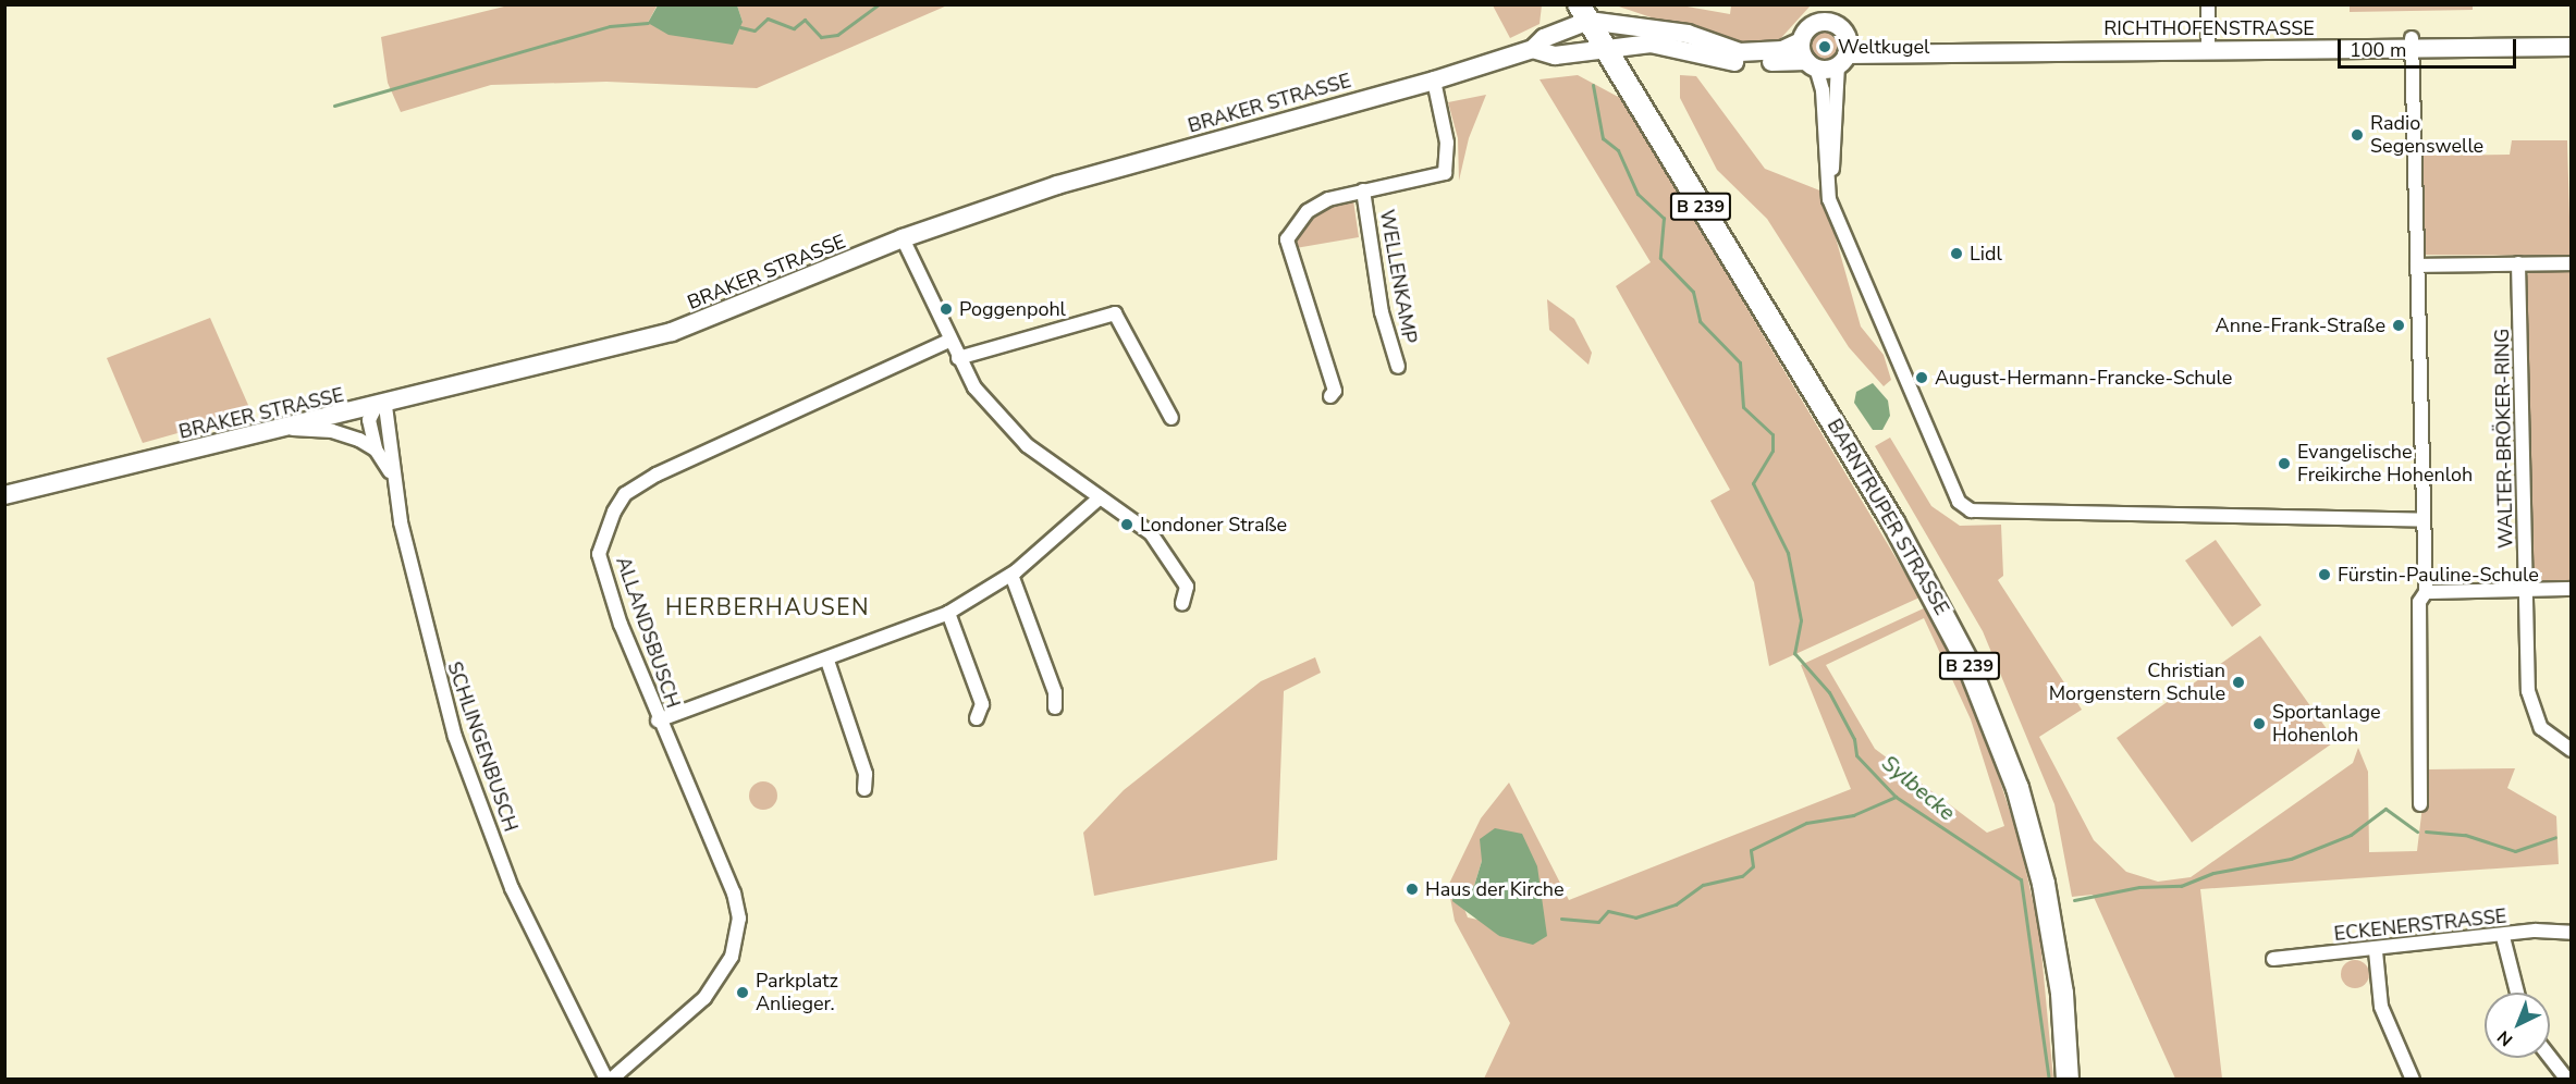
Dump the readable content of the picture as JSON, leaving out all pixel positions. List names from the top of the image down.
{
  "streets": {
    "main road": ["B 239", "BARNTRUPER STRASSE"],
    "street": [
      "RICHTHOFENSTRASSE",
      "BRAKER STRASSE",
      "WELLENKAMP",
      "WALTER-BRÖKER-RING",
      "ALLANDSBUSCH",
      "SCHLINGENBUSCH",
      "ECKENERSTRASSE"
    ]
  },
  "crossings": [
    ["BRAKER STRASSE", "WELLENKAMP"],
    ["BRAKER STRASSE", "BARNTRUPER STRASSE"],
    ["BRAKER STRASSE", "SCHLINGENBUSCH"],
    ["ALLANDSBUSCH", "SCHLINGENBUSCH"]
  ],
  "districts": ["HERBERHAUSEN"],
  "water": ["Sylbecke"],
  "places": [
    "Weltkugel",
    "Radio Segenswelle",
    "Lidl",
    "Poggenpohl",
    "Anne-Frank-Straße",
    "August-Hermann-Francke-Schule",
    "Evangelische Freikirche Hohenloh",
    "Londoner Straße",
    "Fürstin-Pauline-Schule",
    "Christian Morgenstern Schule",
    "Sportanlage Hohenloh",
    "Haus der Kirche",
    "Parkplatz Anlieger."
  ],
  "scale_bar": "100 m",
  "north": "bottom left"
}
